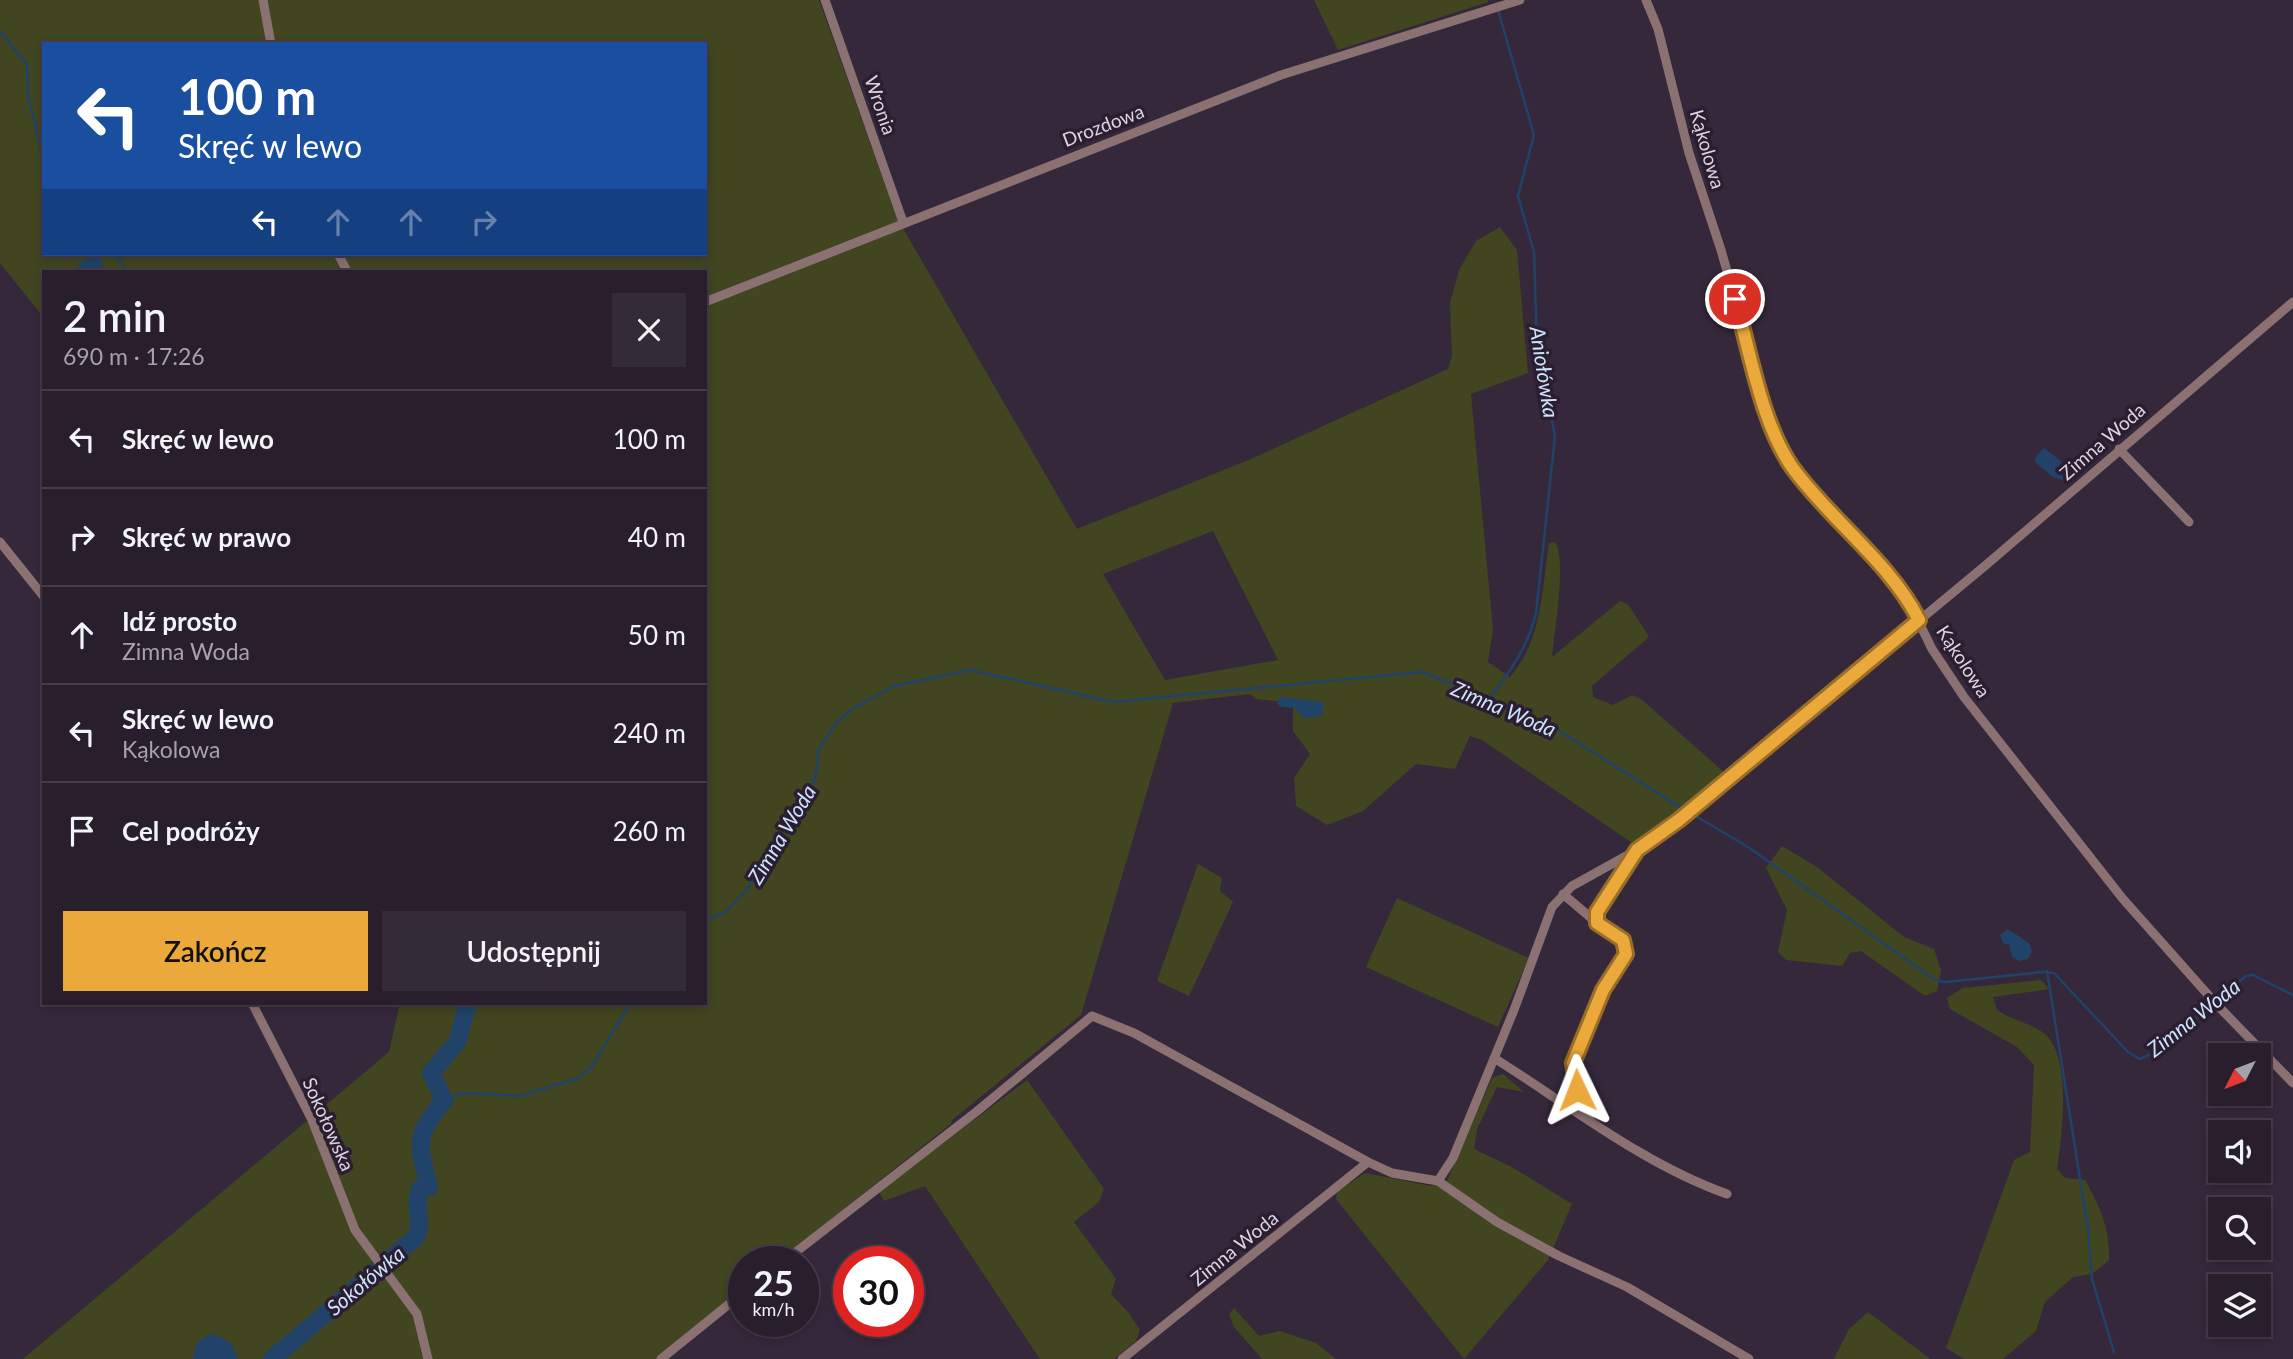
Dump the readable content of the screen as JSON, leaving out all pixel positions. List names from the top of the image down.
{
  "streets": {
    "street": [
      "Wronia",
      "Drozdowa",
      "Kąkolowa",
      "Zimna Woda",
      "Sokołowska"
    ]
  },
  "crossings": [
    ["Wronia", "Drozdowa"],
    ["Kąkolowa", "Zimna Woda"]
  ],
  "water": ["Aniołówka", "Zimna Woda", "Sokołówka"],
  "north": "bottom left",
  "page": {
    "turn": ["100 m", "Skręć w lewo"],
    "heading": ["2 min", "690 m · 17:26"],
    "list": [
      {
        "name": "Skręć w lewo",
        "value": "100 m"
      },
      {
        "name": "Skręć w prawo",
        "value": "40 m"
      },
      {
        "name": "Idź prosto",
        "note": "Zimna Woda",
        "value": "50 m"
      },
      {
        "name": "Skręć w lewo",
        "note": "Kąkolowa",
        "value": "240 m"
      },
      {
        "name": "Cel podróży",
        "value": "260 m"
      }
    ],
    "buttons": ["Zakończ", "Udostępnij"],
    "speed": "25 km/h",
    "limit": "30"
  }
}
